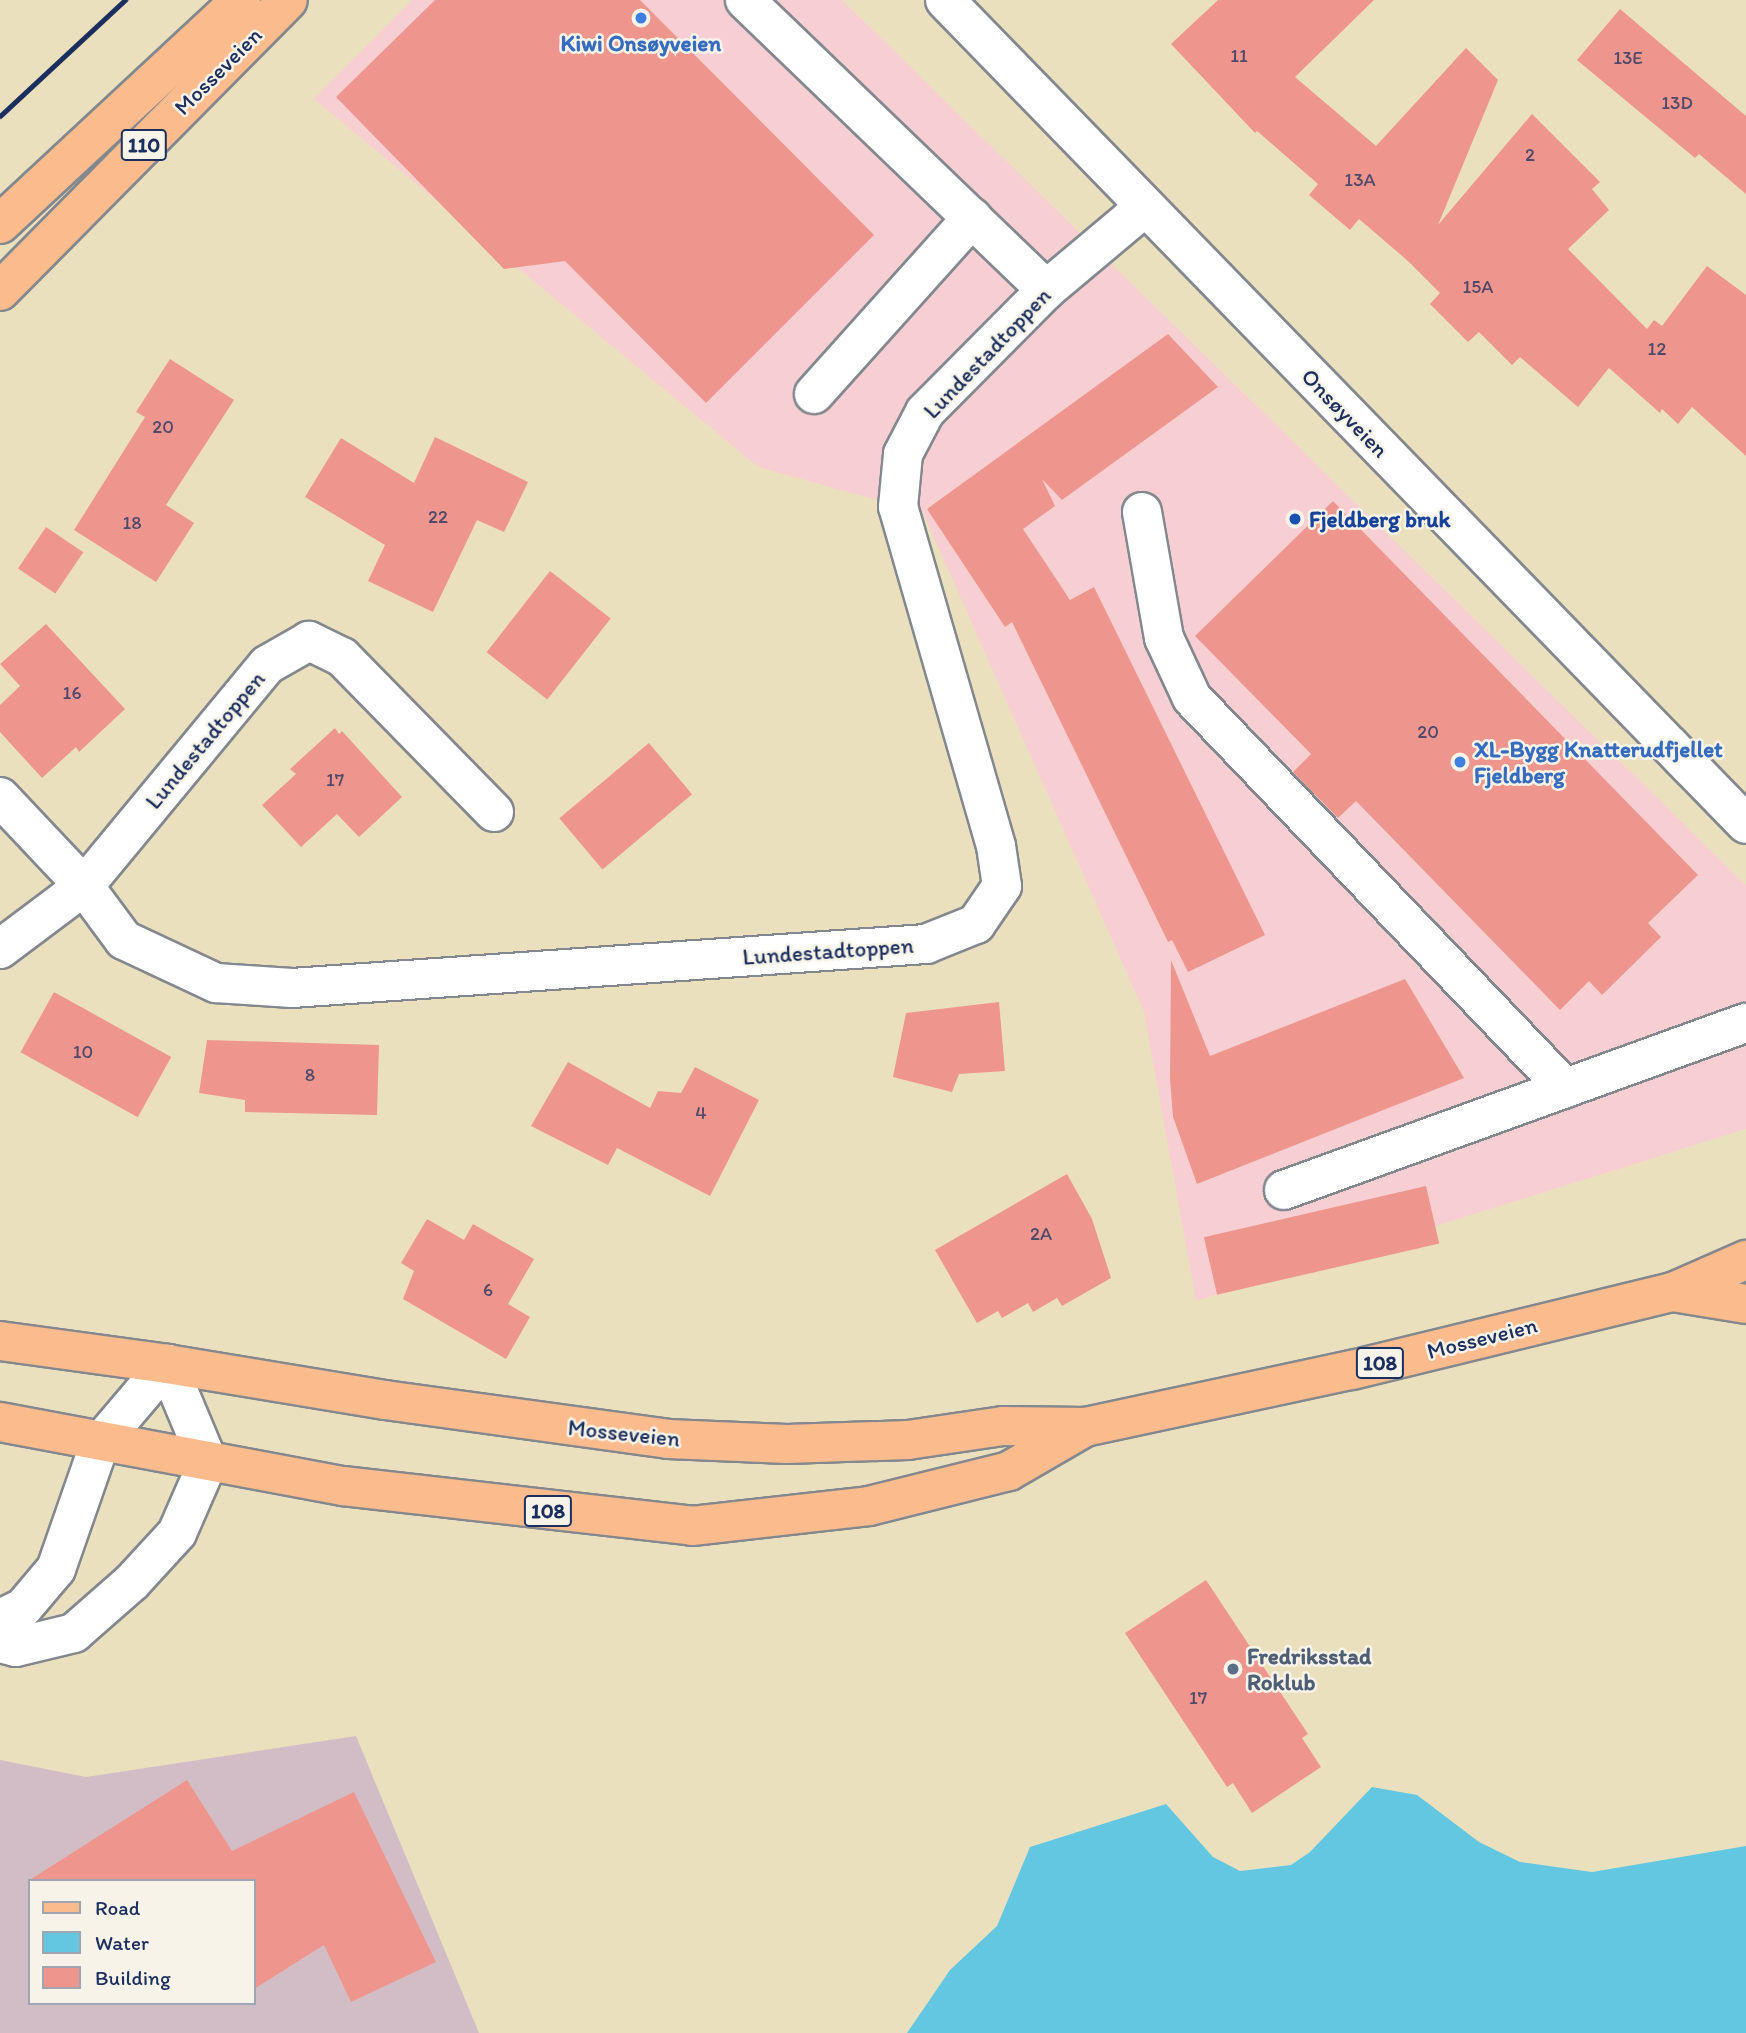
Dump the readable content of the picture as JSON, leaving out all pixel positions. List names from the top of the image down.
{
  "streets": {
    "main road": ["Mosseveien", "110", "108"],
    "street": ["Lundestadtoppen", "Onsøyveien"]
  },
  "crossings": [
    ["Lundestadtoppen", "Onsøyveien"]
  ],
  "places": [
    "Kiwi Onsøyveien",
    "Fjeldberg bruk",
    "XL-Bygg Knatterudfjellet Fjeldberg",
    "Fredriksstad Roklub"
  ],
  "house_numbers": [
    "11",
    "13E",
    "13D",
    "2",
    "13A",
    "15A",
    "12",
    "20",
    "22",
    "18",
    "16",
    "20",
    "17",
    "10",
    "8",
    "4",
    "2A",
    "6",
    "17"
  ],
  "legend": ["Road", "Water", "Building"]
}
